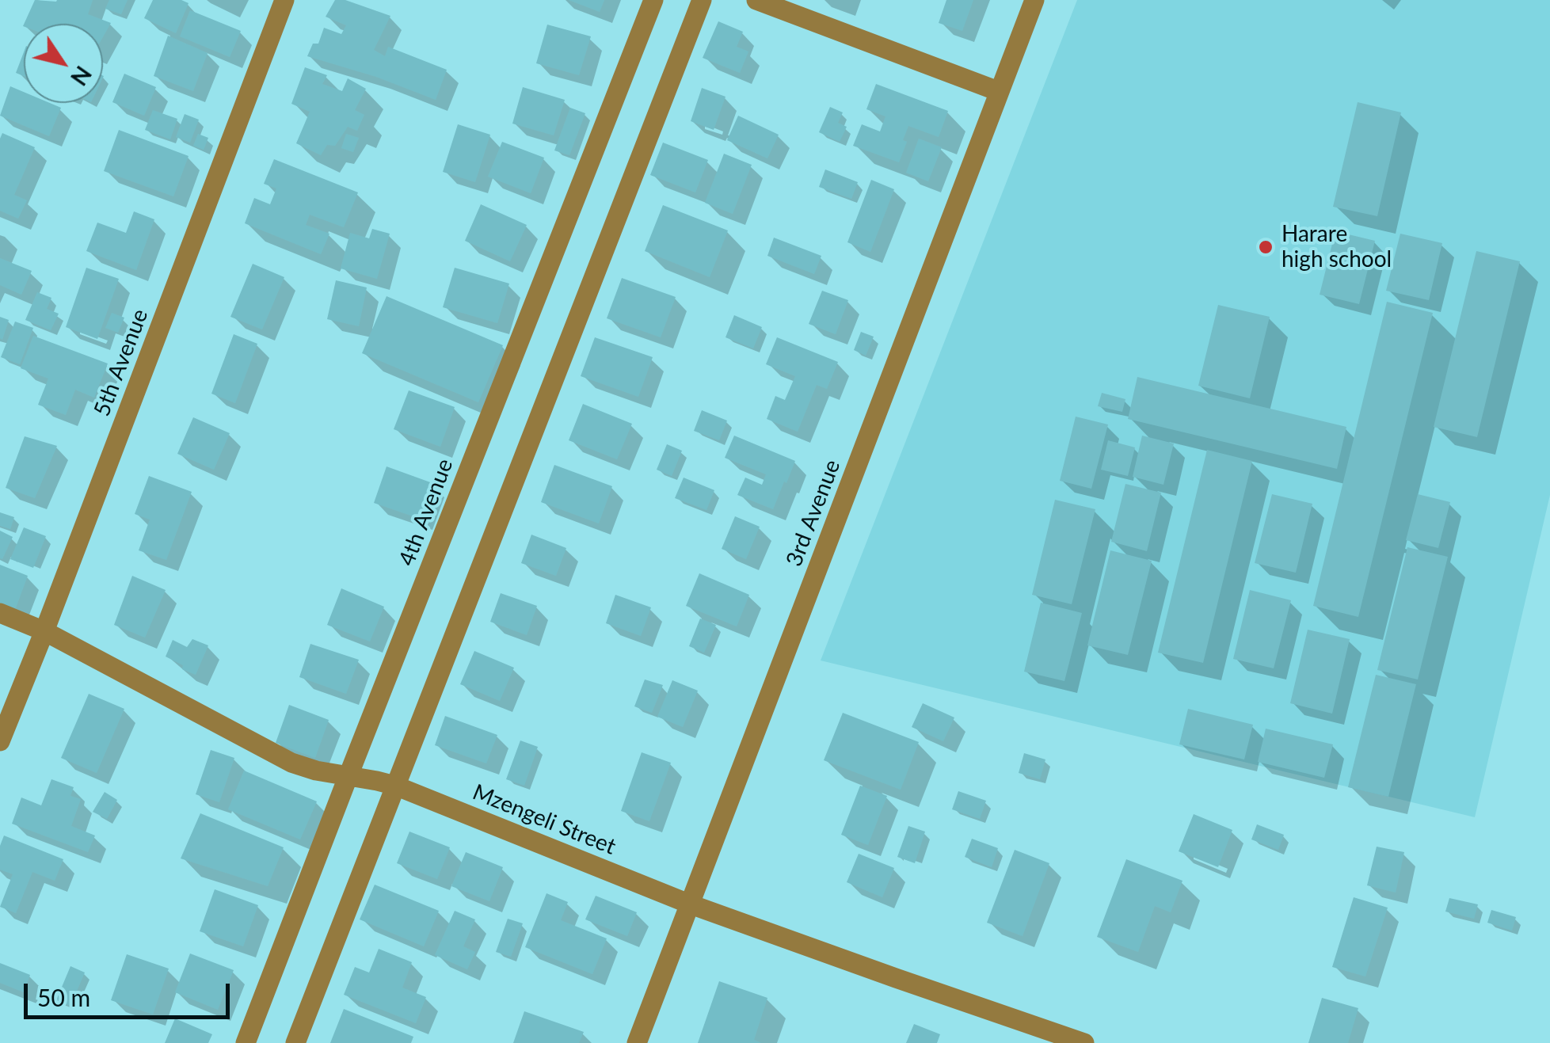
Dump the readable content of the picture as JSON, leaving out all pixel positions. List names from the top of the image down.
{
  "streets": {
    "street": [
      "5th Avenue",
      "4th Avenue",
      "3rd Avenue",
      "Mzengeli Street"
    ]
  },
  "crossings": [
    ["5th Avenue", "Mzengeli Street"],
    ["4th Avenue", "Mzengeli Street"],
    ["3rd Avenue", "Mzengeli Street"]
  ],
  "places": ["Harare high school"],
  "scale_bar": "50 m",
  "north": "bottom right"
}
